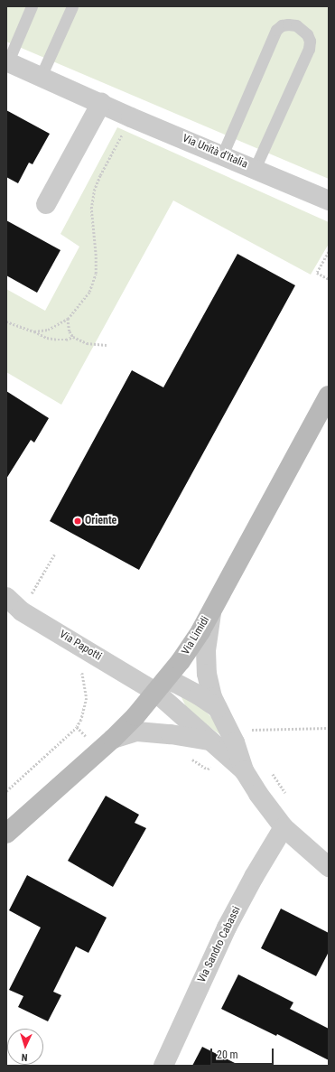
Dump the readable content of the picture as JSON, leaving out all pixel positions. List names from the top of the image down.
{
  "streets": {
    "main road": ["Via Limidi"],
    "street": ["Via Unità d'Italia", "Via Papotti", "Via Sandro Cabassi"]
  },
  "crossings": [
    ["Via Limidi", "Via Papotti"]
  ],
  "places": ["Oriente"],
  "scale_bar": "20 m",
  "north": "bottom"
}
